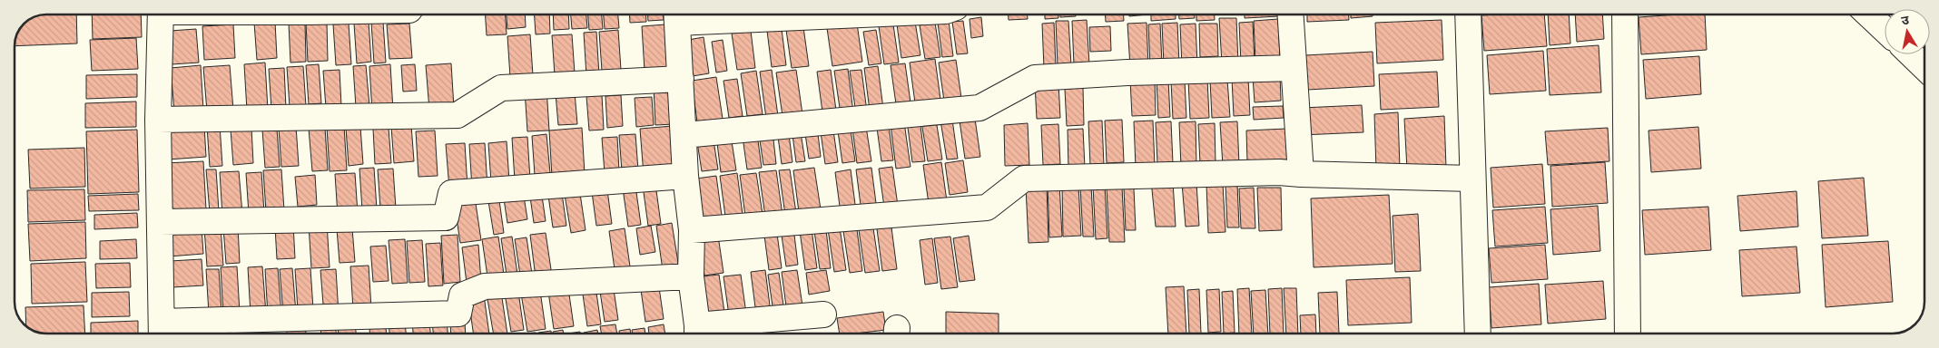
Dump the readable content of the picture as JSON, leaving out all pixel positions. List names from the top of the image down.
{
  "north": "top"
}
